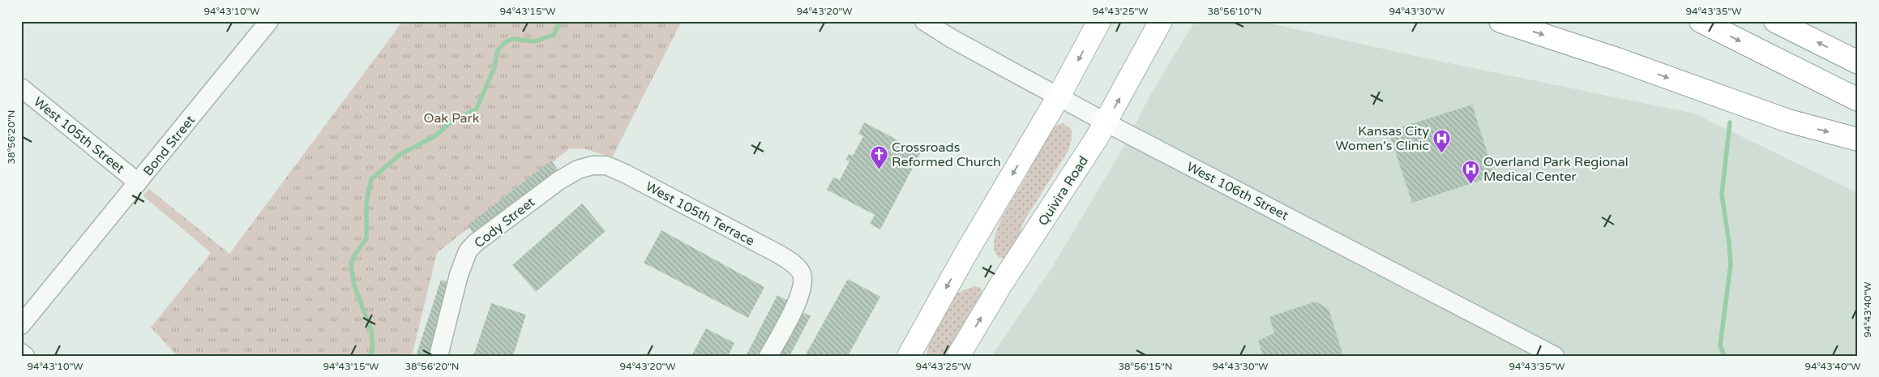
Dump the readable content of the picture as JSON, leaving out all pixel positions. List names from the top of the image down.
{
  "streets": {
    "main road": ["Quivira Road"],
    "street": [
      "West 105th Street",
      "Bond Street",
      "West 106th Street",
      "West 105th Terrace",
      "Cody Street"
    ]
  },
  "crossings": [
    ["West 105th Street", "Bond Street"],
    ["Quivira Road", "West 106th Street"],
    ["West 105th Terrace", "Cody Street"]
  ],
  "parks": ["Oak Park"],
  "places": {
    "hospital": ["Kansas City Women's Clinic", "Overland Park Regional Medical Center"],
    "church": ["Crossroads Reformed Church"]
  },
  "coordinates": [
    "94°43'10\"W",
    "94°43'15\"W",
    "94°43'20\"W",
    "94°43'25\"W",
    "38°56'10\"N",
    "94°43'30\"W",
    "94°43'35\"W",
    "38°56'20\"N",
    "94°43'40\"W",
    "38°56'15\"N"
  ]
}
